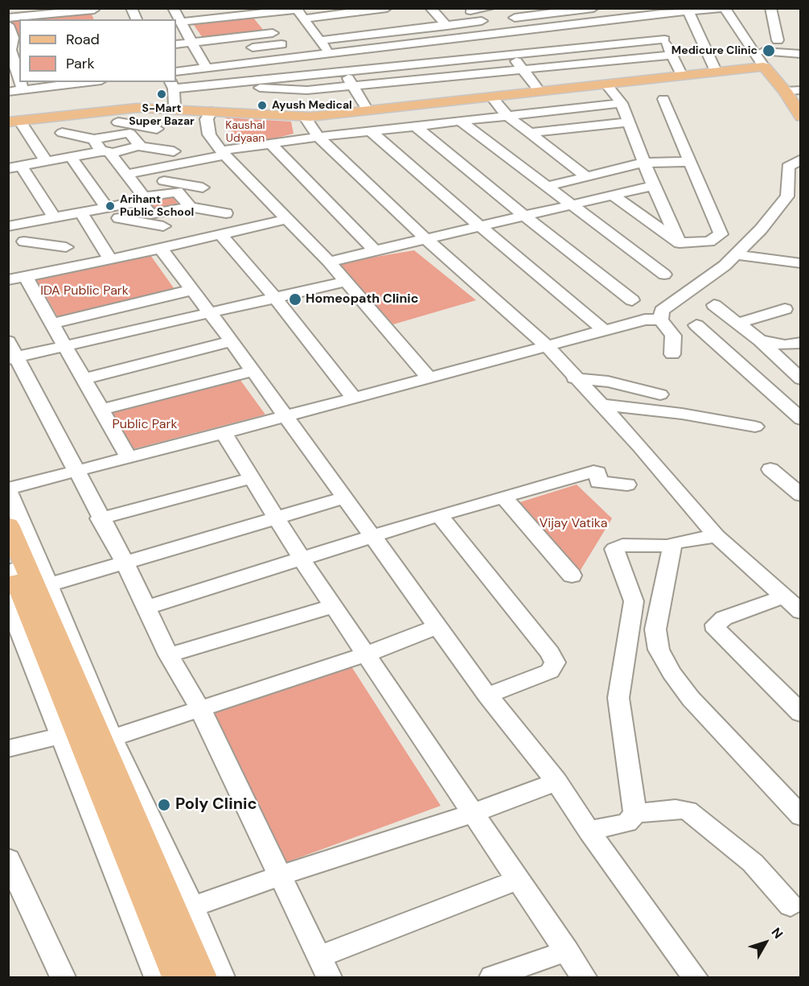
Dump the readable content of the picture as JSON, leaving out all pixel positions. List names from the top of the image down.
{
  "parks": [
    "Kaushal Udyaan",
    "IDA Public Park",
    "Public Park",
    "Vijay Vatika"
  ],
  "places": [
    "Medicure Clinic",
    "S-Mart Super Bazar",
    "Ayush Medical",
    "Arihant Public School",
    "Homeopath Clinic",
    "Poly Clinic"
  ],
  "legend": ["Road", "Park"],
  "north": "top right"
}
